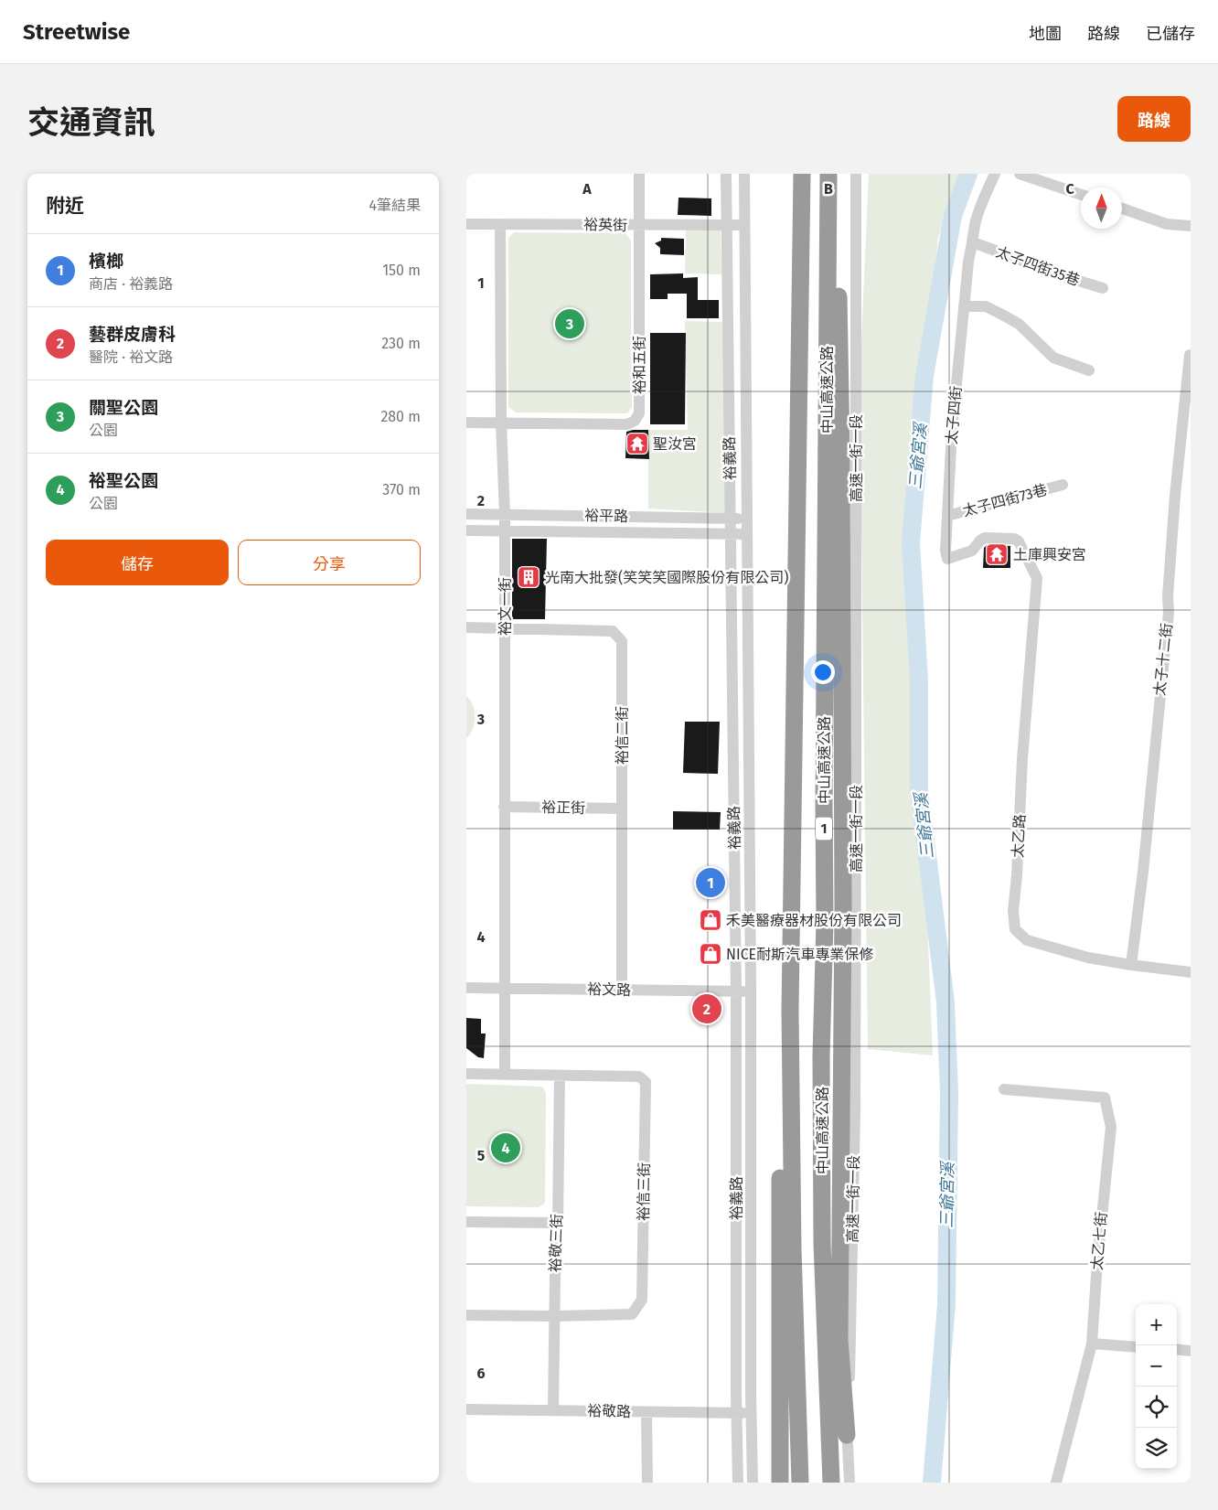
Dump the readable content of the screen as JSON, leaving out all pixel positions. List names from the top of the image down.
{
  "streets": {
    "highway": ["中山高速公路", "1"],
    "street": [
      "裕英街",
      "太子四街35巷",
      "裕和五街",
      "太子四街",
      "裕義路",
      "高速一街一段",
      "太子四街73巷",
      "裕平路",
      "裕文一街",
      "太子十二街",
      "裕信二街",
      "裕正街",
      "太乙路",
      "裕文路",
      "裕信三街",
      "太乙七街",
      "裕敬三街",
      "裕敬路"
    ]
  },
  "crossings": [
    ["裕英街", "裕和五街"],
    ["裕英街", "裕義路"],
    ["裕英街", "裕文一街"],
    ["太子四街35巷", "太子四街"],
    ["裕和五街", "裕文一街"],
    ["太子四街", "太子四街73巷"],
    ["太子四街", "太乙路"],
    ["裕義路", "裕平路"],
    ["裕義路", "裕文路"],
    ["裕義路", "裕敬路"],
    ["裕平路", "裕文一街"],
    ["裕文一街", "裕信二街"],
    ["裕文一街", "裕正街"],
    ["裕文一街", "裕文路"],
    ["裕文一街", "裕信三街"],
    ["太子十二街", "太乙路"],
    ["裕信二街", "裕正街"],
    ["裕信二街", "裕文路"],
    ["裕信三街", "裕敬三街"],
    ["裕敬三街", "裕敬路"]
  ],
  "water": ["三爺宮溪"],
  "places": {
    "temple": ["聖汝宮", "土庫興安宮"],
    "building": ["光南大批發(笑笑笑國際股份有限公司)"],
    "shop": ["禾美醫療器材股份有限公司", "NICE耐斯汽車專業保修"]
  },
  "north": "top",
  "page": {
    "header": "Streetwise",
    "nav": ["地圖", "路線", "已儲存"],
    "title": "交通資訊",
    "buttons": [
      "路線",
      ["儲存", "分享"]
    ],
    "heading": ["附近", "4筆結果"],
    "list": [
      {
        "mark": "1",
        "name": "檳榔",
        "note": "商店 · 裕義路",
        "value": "150 m"
      },
      {
        "mark": "2",
        "name": "藝群皮膚科",
        "note": "醫院 · 裕文路",
        "value": "230 m"
      },
      {
        "mark": "3",
        "name": "關聖公園",
        "note": "公園",
        "value": "280 m"
      },
      {
        "mark": "4",
        "name": "裕聖公園",
        "note": "公園",
        "value": "370 m"
      }
    ],
    "pins": [
      "3",
      "1",
      "2",
      "4"
    ],
    "map_buttons": ["+", "−"]
  },
  "grid": {
    "columns": ["A", "B", "C"],
    "rows": [
      "1",
      "2",
      "3",
      "4",
      "5",
      "6"
    ]
  }
}
